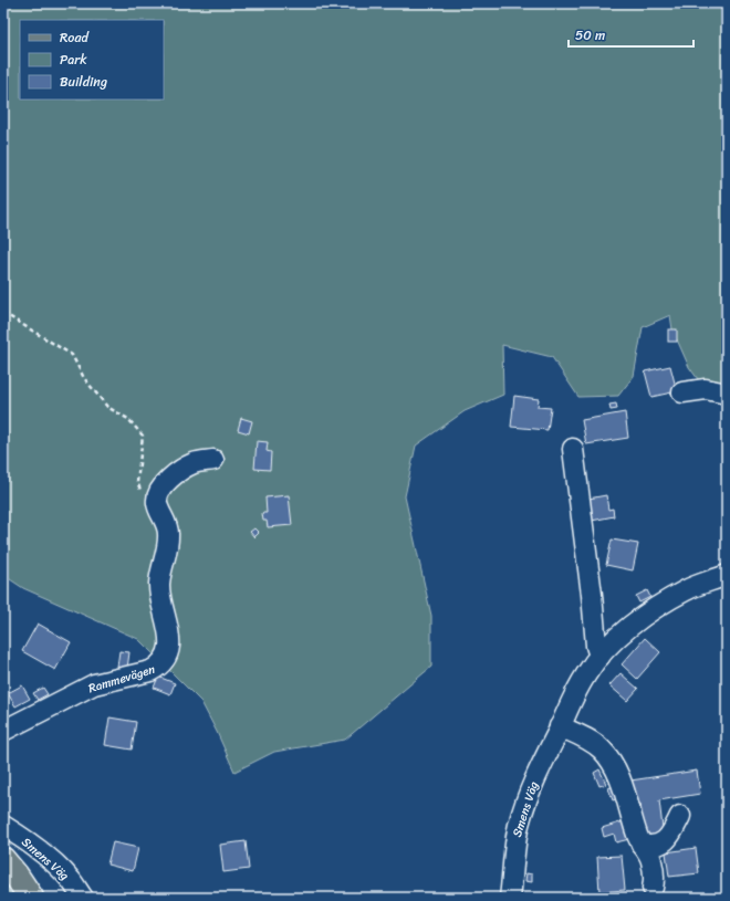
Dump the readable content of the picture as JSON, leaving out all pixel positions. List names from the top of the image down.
{
  "streets": {
    "lane": ["Rammevägen", "Smens Väg"]
  },
  "legend": ["Road", "Park", "Building"],
  "scale_bar": "50 m"
}
